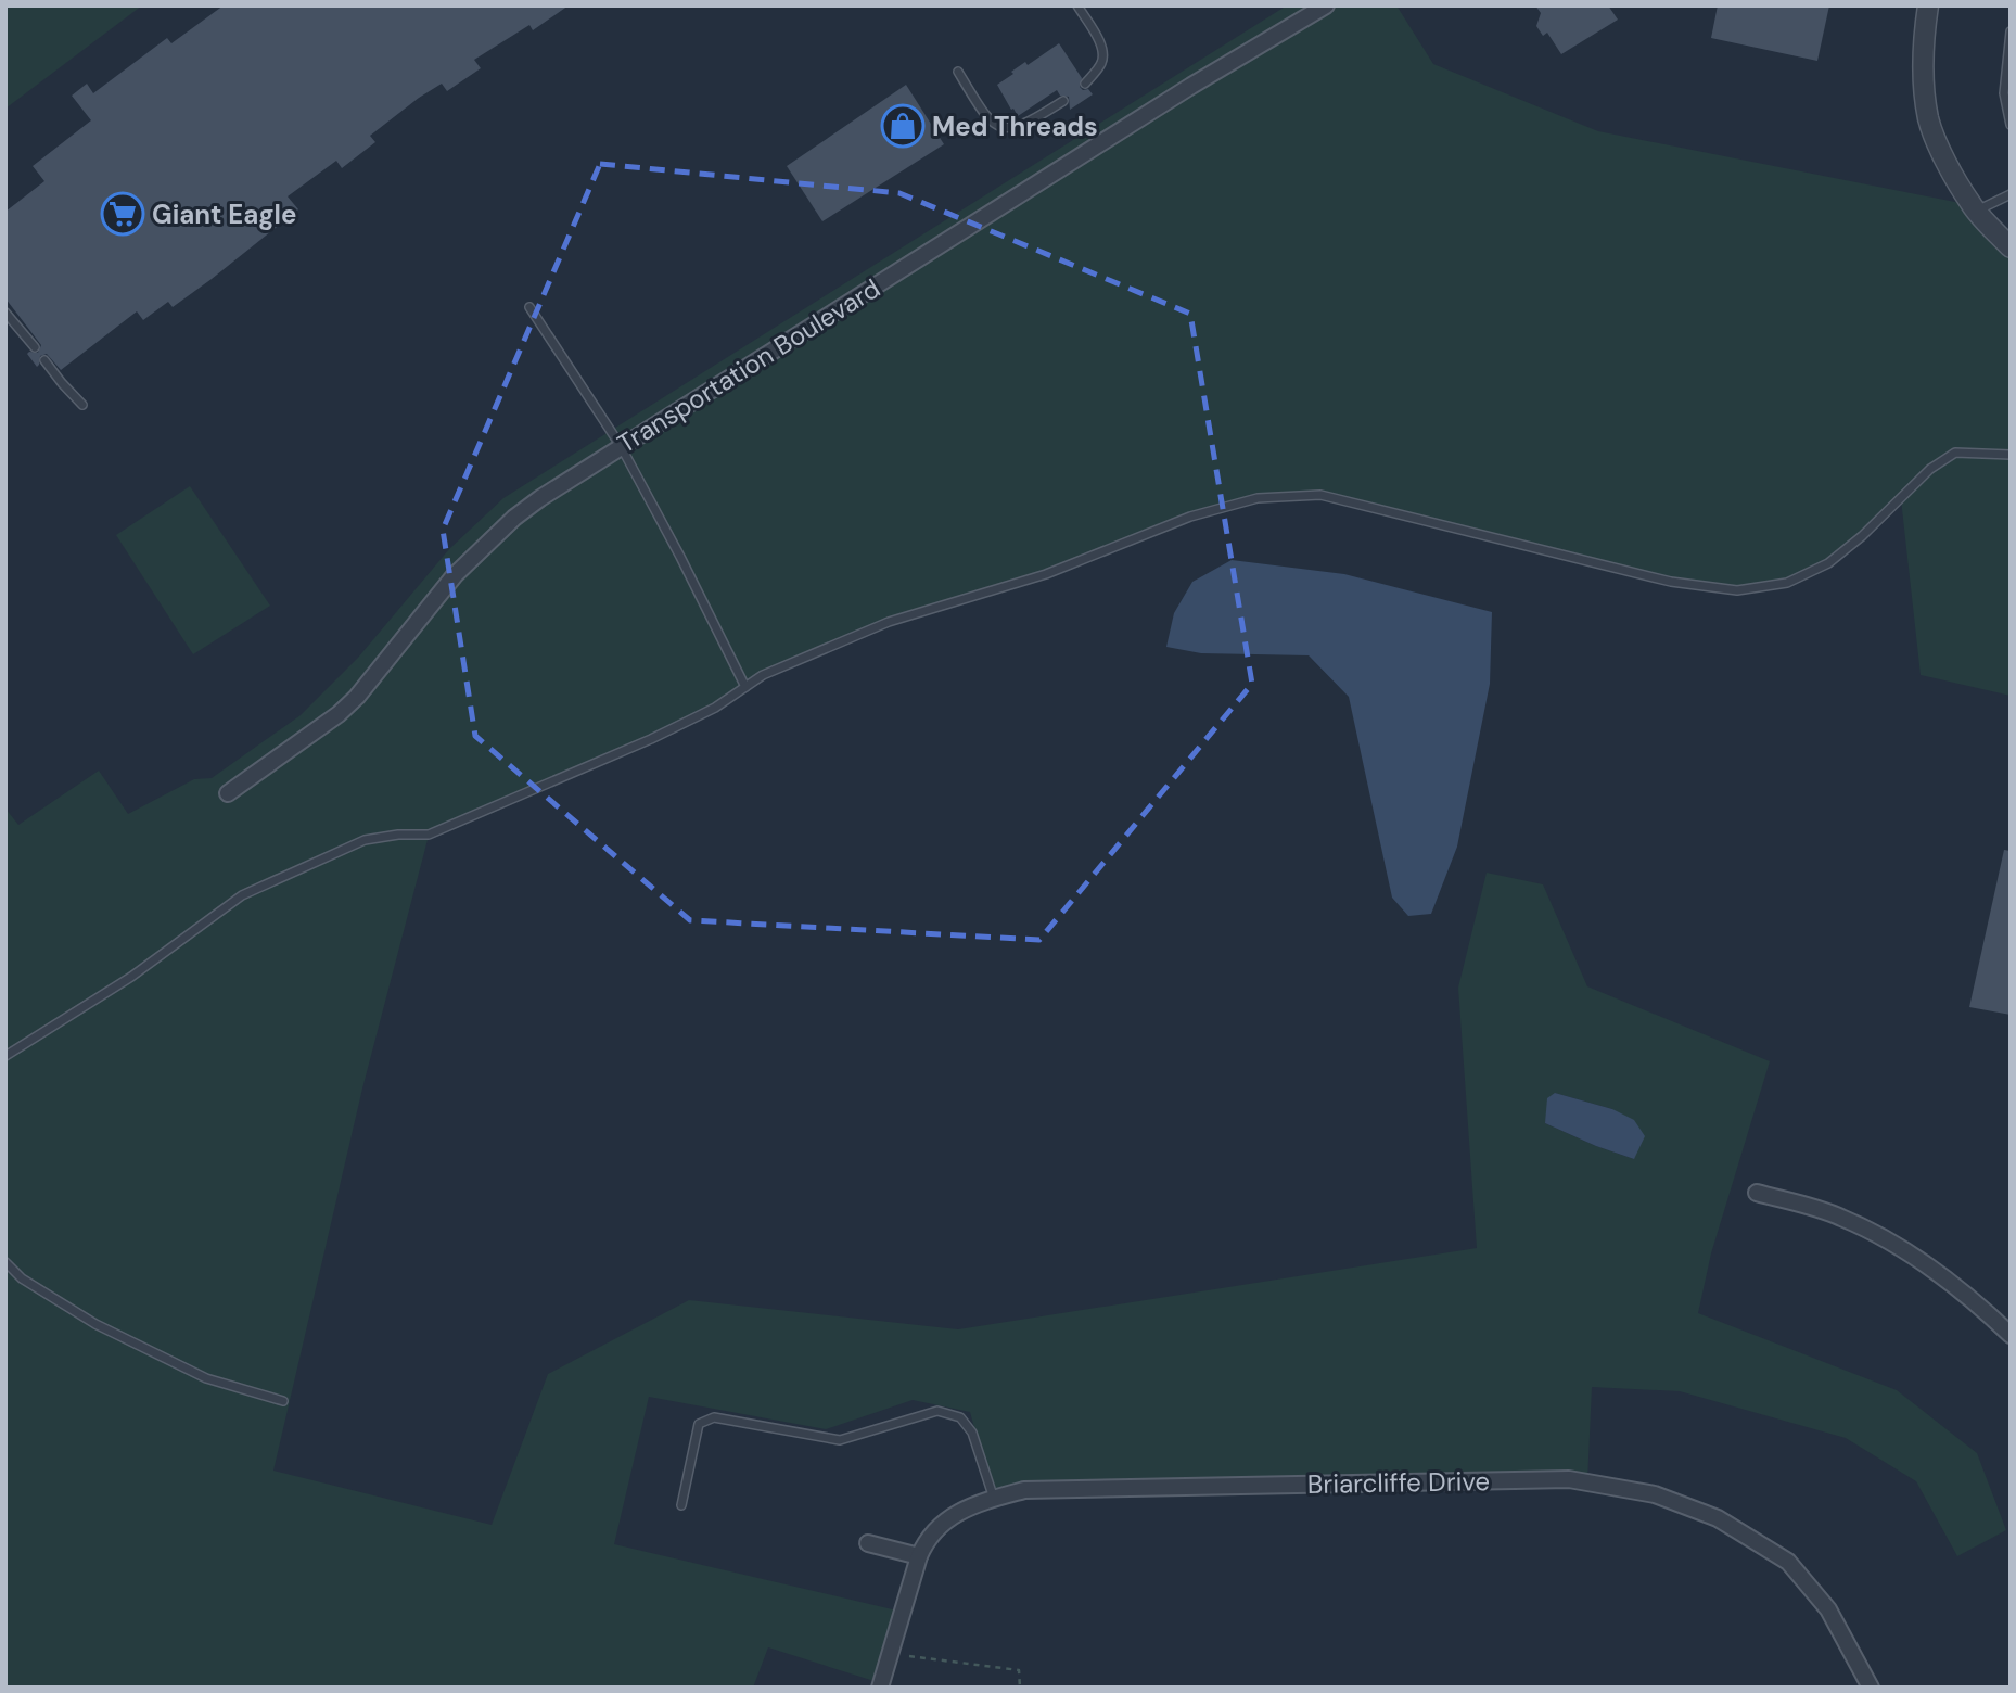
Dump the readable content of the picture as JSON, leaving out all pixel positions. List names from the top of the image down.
{
  "streets": {
    "street": ["Transportation Boulevard", "Briarcliffe Drive"]
  },
  "places": {
    "shop": ["Med Threads"],
    "supermarket": ["Giant Eagle"]
  }
}
